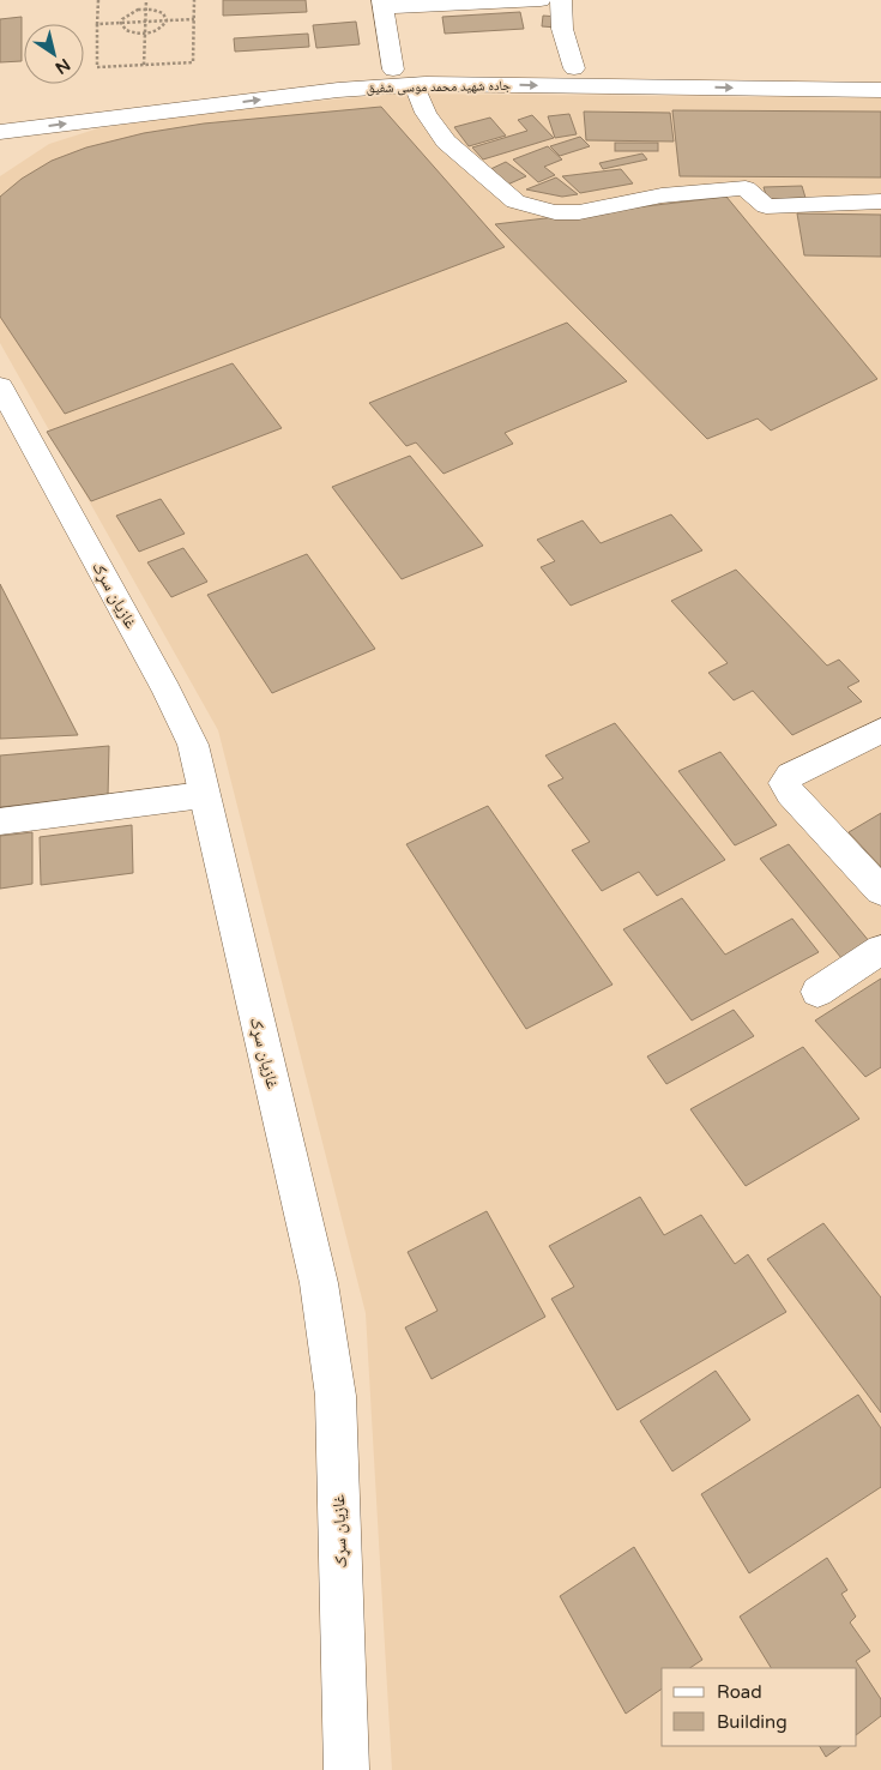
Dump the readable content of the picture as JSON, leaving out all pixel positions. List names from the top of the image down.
{
  "streets": {
    "main road": ["جاده شهید محمد موسی شفیق", "غازیان سړک"]
  },
  "legend": ["Road", "Building"],
  "north": "bottom right"
}
